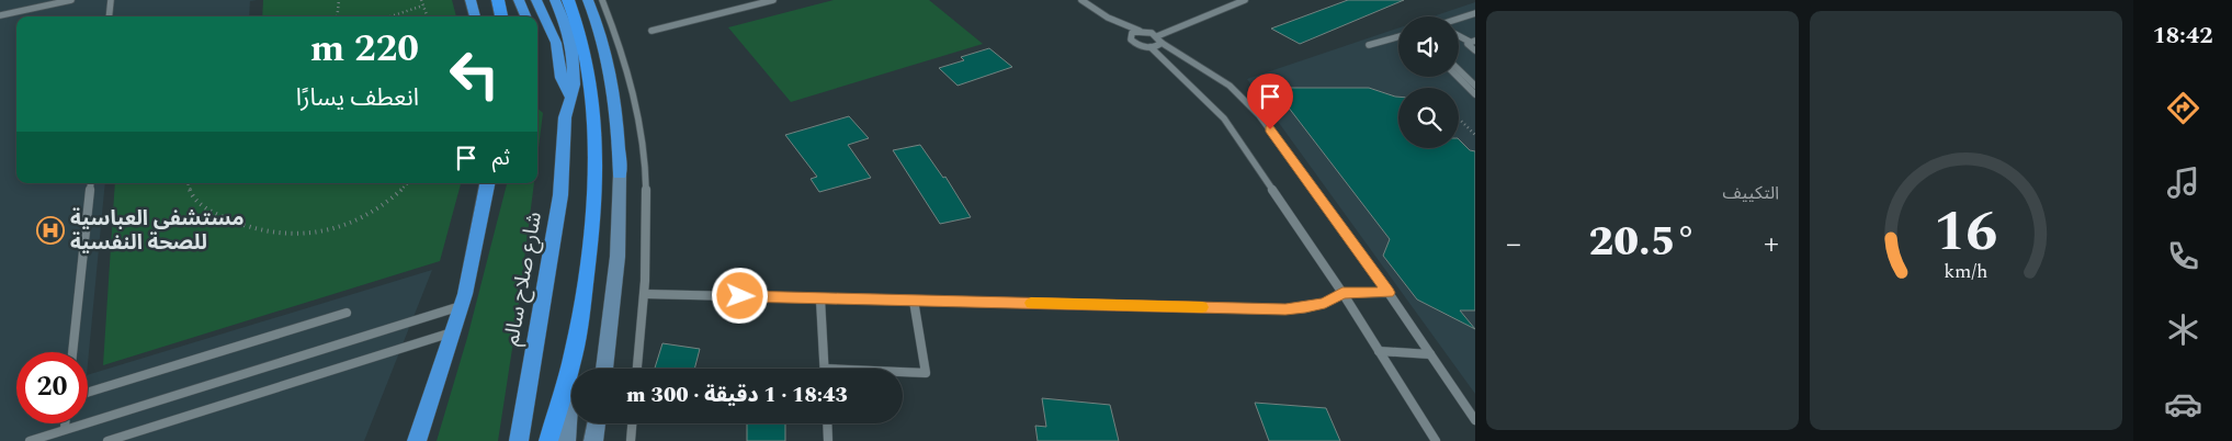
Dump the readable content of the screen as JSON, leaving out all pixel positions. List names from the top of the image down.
{
  "streets": {
    "highway": ["شارع صلاح سالم"]
  },
  "places": {
    "hospital": ["مستشفى العباسية للصحة النفسية"]
  },
  "page": {
    "tabs": "18:42",
    "tile": "التكييف",
    "turn": ["220 m", "انعطف يسارًا"],
    "then": "ثم",
    "heat": ["−", "20.5°", "+"],
    "limit": "20",
    "trip": "18:43 · 1 دقيقة · 300 m",
    "gauge": ["16", "km/h"]
  }
}
